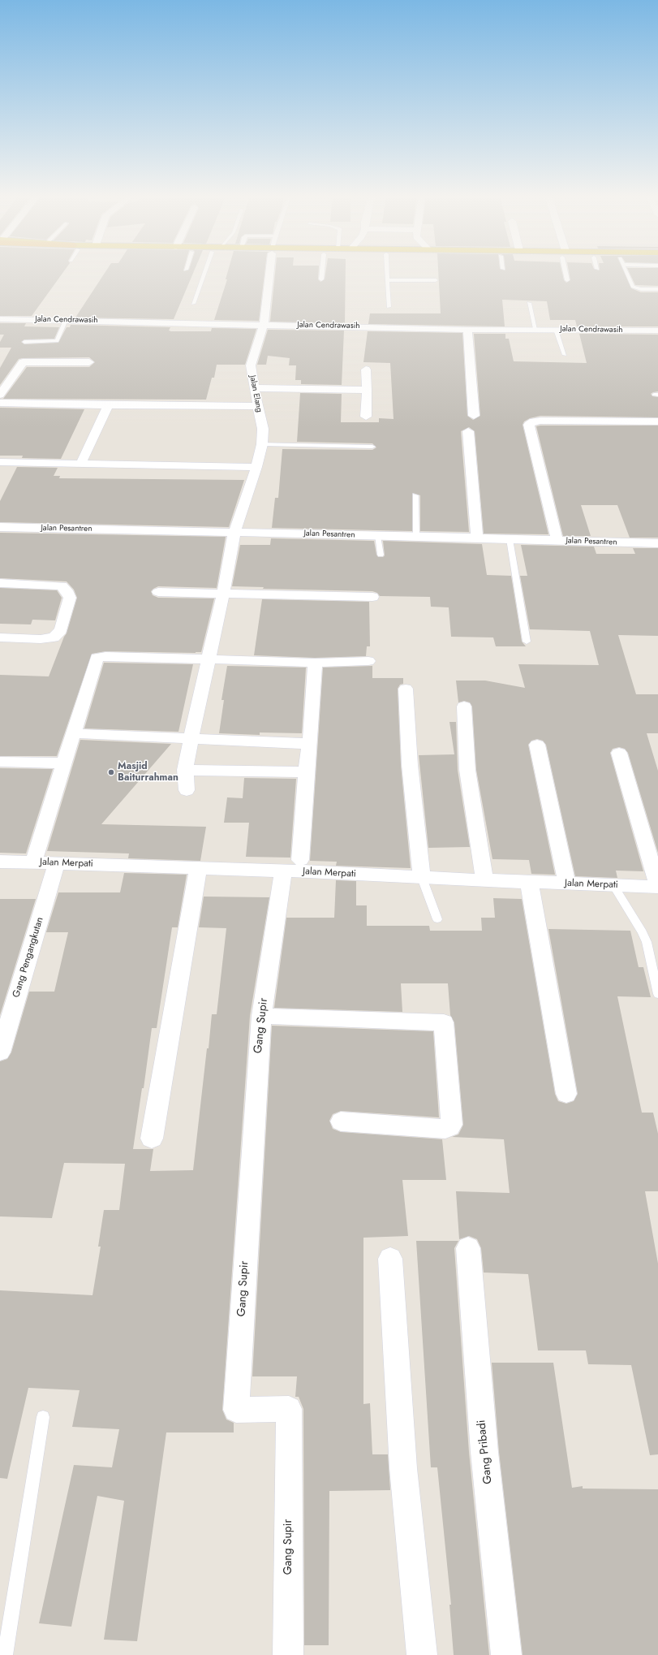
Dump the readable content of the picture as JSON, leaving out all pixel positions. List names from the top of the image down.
{
  "streets": {
    "street": [
      "Jalan Cendrawasih",
      "Jalan Elang",
      "Jalan Pesantren",
      "Jalan Merpati",
      "Gang Pengangkutan",
      "Gang Supir",
      "Gang Pribadi"
    ]
  },
  "crossings": [
    ["Jalan Cendrawasih", "Jalan Elang"],
    ["Jalan Elang", "Jalan Pesantren"],
    ["Jalan Merpati", "Gang Pengangkutan"],
    ["Jalan Merpati", "Gang Supir"]
  ],
  "places": ["Masjid Baiturrahman"]
}
